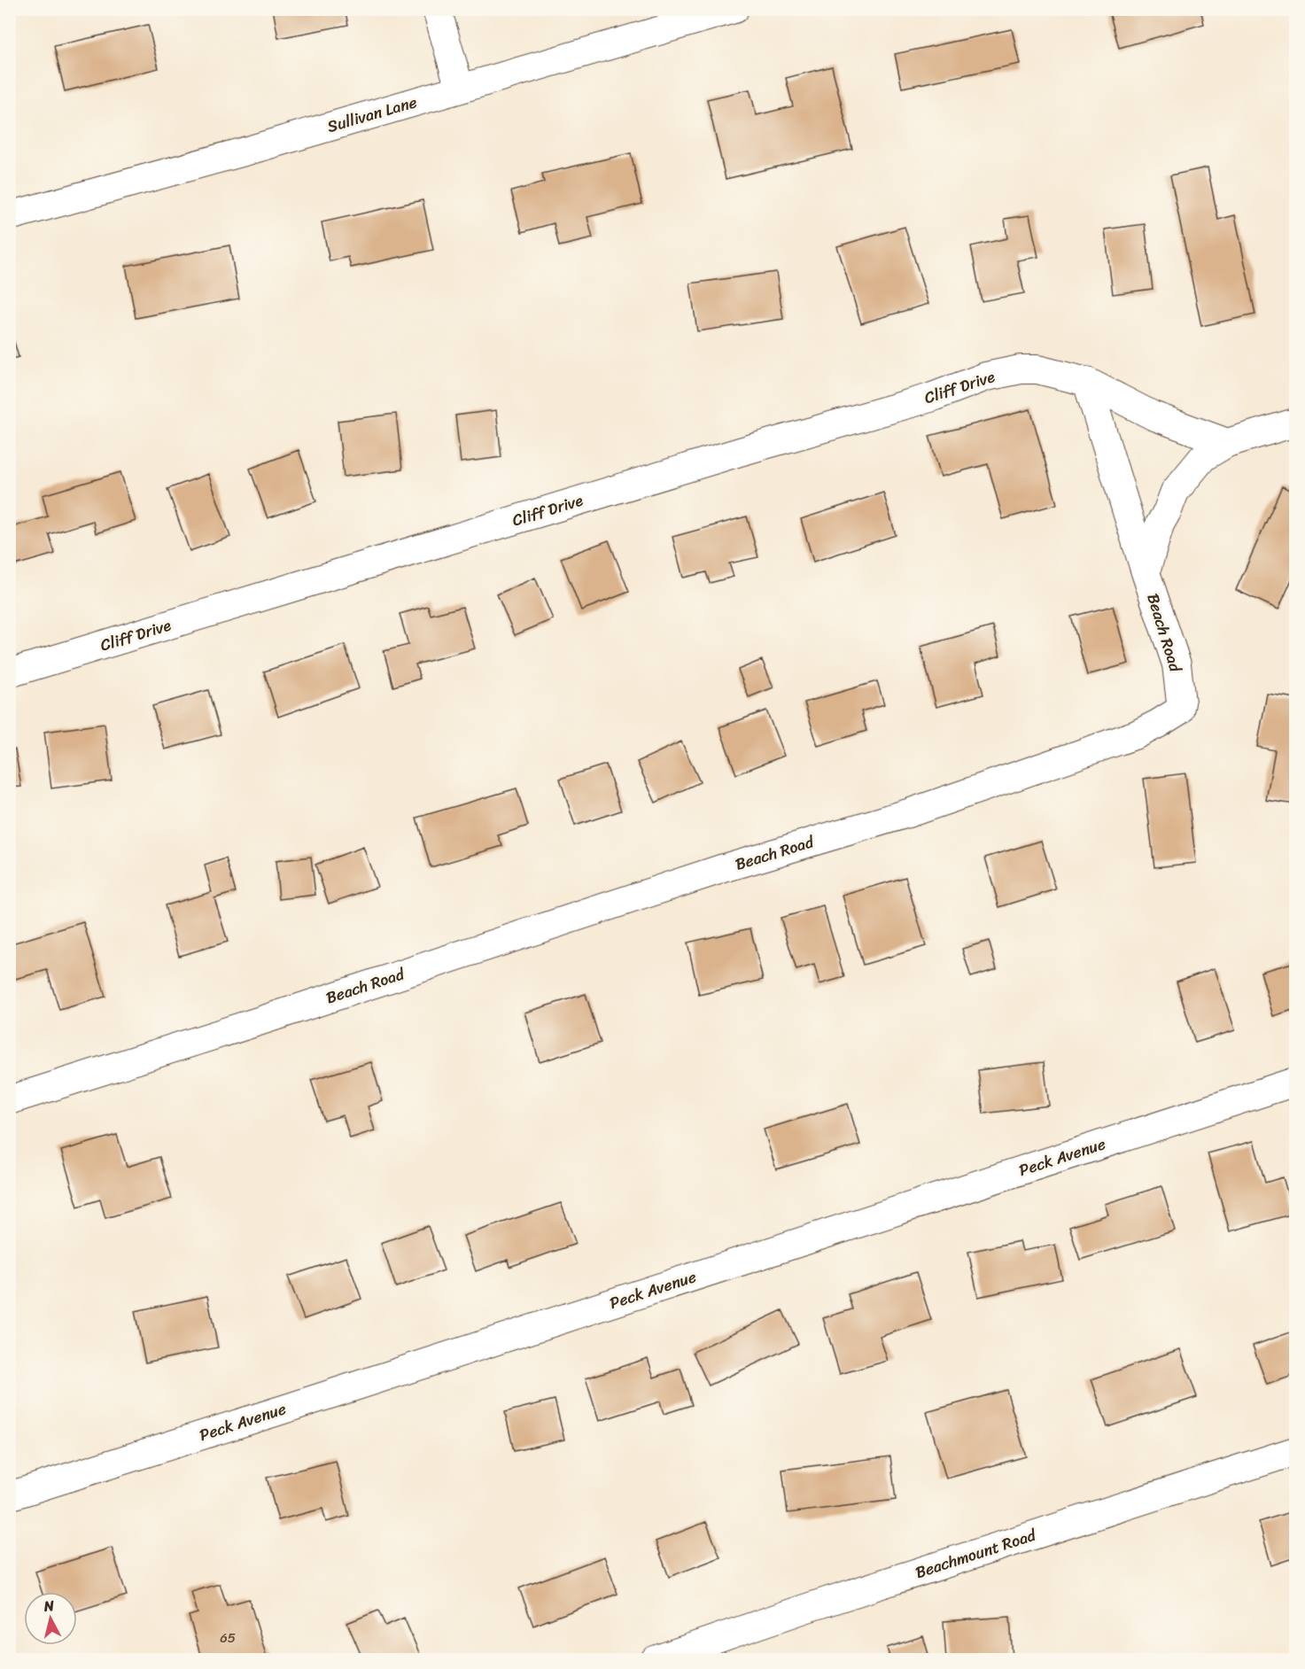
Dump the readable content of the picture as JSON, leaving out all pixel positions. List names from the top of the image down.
{
  "streets": {
    "street": [
      "Sullivan Lane",
      "Cliff Drive",
      "Beach Road",
      "Peck Avenue",
      "Beachmount Road"
    ]
  },
  "crossings": [
    ["Cliff Drive", "Beach Road"]
  ],
  "house_numbers": ["65"],
  "north": "top"
}
